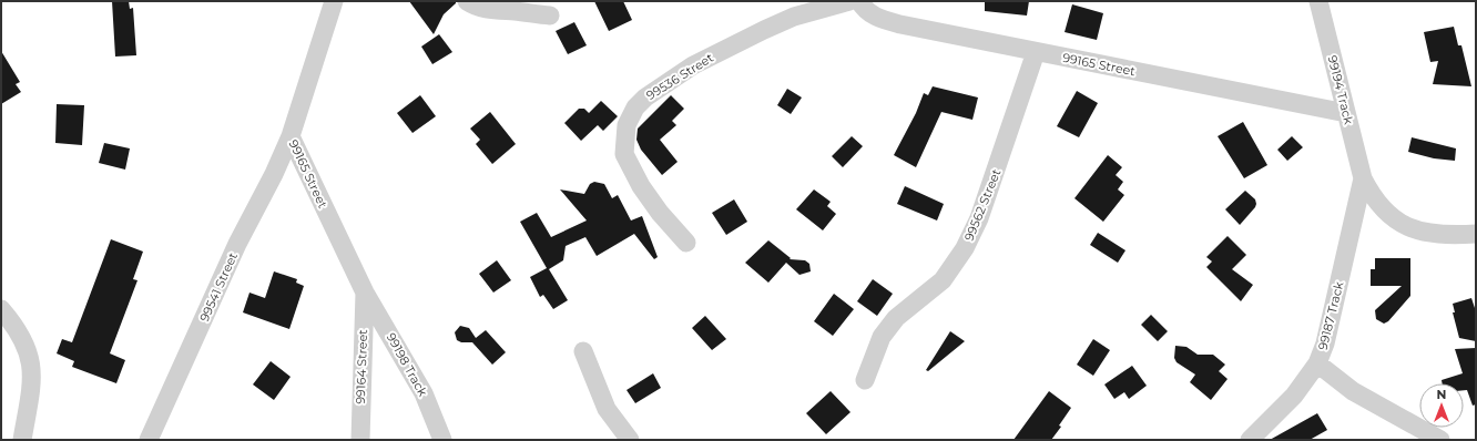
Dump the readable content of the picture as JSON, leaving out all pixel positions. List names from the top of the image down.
{
  "streets": {
    "street": [
      "99165 Street",
      "99536 Street",
      "99194 Track",
      "99562 Street",
      "99541 Street",
      "99187 Track",
      "99198 Track",
      "99164 Street"
    ]
  },
  "crossings": [
    ["99165 Street", "99194 Track"],
    ["99165 Street", "99562 Street"],
    ["99165 Street", "99541 Street"],
    ["99165 Street", "99198 Track"],
    ["99165 Street", "99164 Street"],
    ["99194 Track", "99187 Track"],
    ["99198 Track", "99164 Street"]
  ],
  "north": "top"
}
